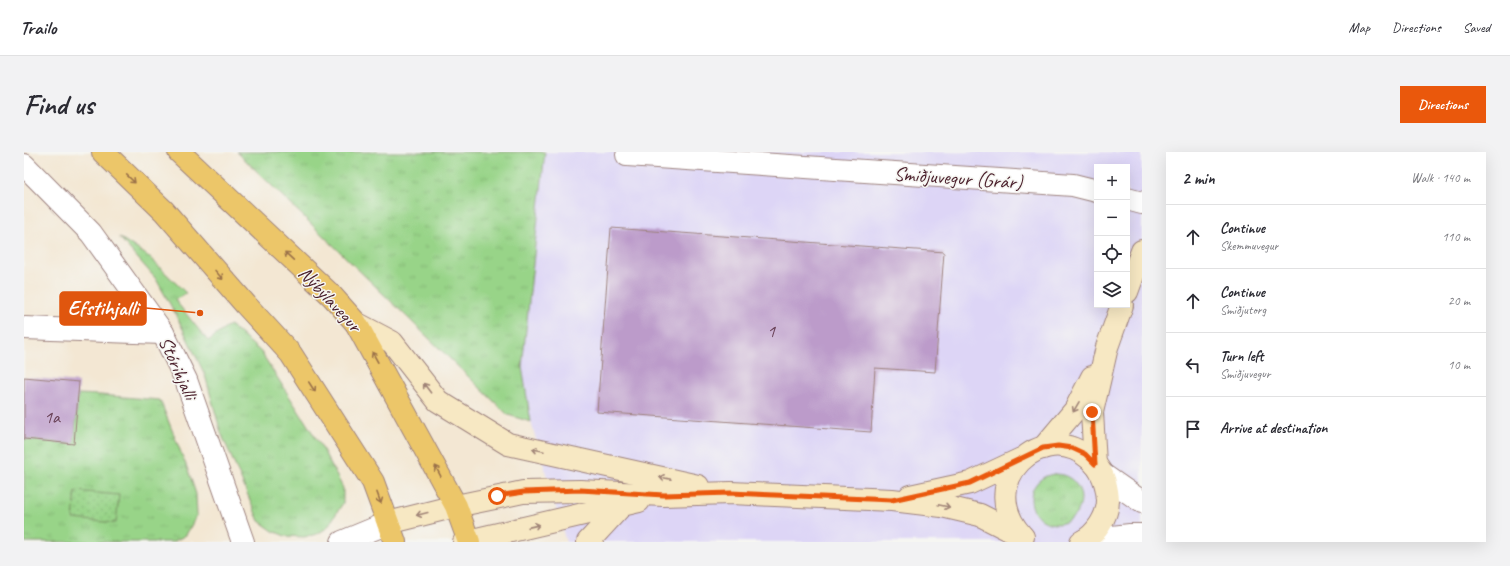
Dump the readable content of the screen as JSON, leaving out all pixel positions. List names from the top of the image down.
{
  "streets": {
    "main road": ["Nýbýlavegur"],
    "street": ["Smiðjuvegur (Grár)", "Stórihjalli"]
  },
  "places": ["Efstihjalli"],
  "house_numbers": ["1", "1a"],
  "page": {
    "header": "Trailo",
    "nav": ["Map", "Directions", "Saved"],
    "buttons": "Directions",
    "title": "Find us",
    "heading": ["2 min", "Walk · 140 m"],
    "map_buttons": ["+", "−"],
    "list": [
      ["Continue", "Skemmuvegur", "110 m"],
      ["Continue", "Smiðjutorg", "20 m"],
      ["Turn left", "Smiðjuvegur", "10 m"],
      "Arrive at destination"
    ]
  }
}
